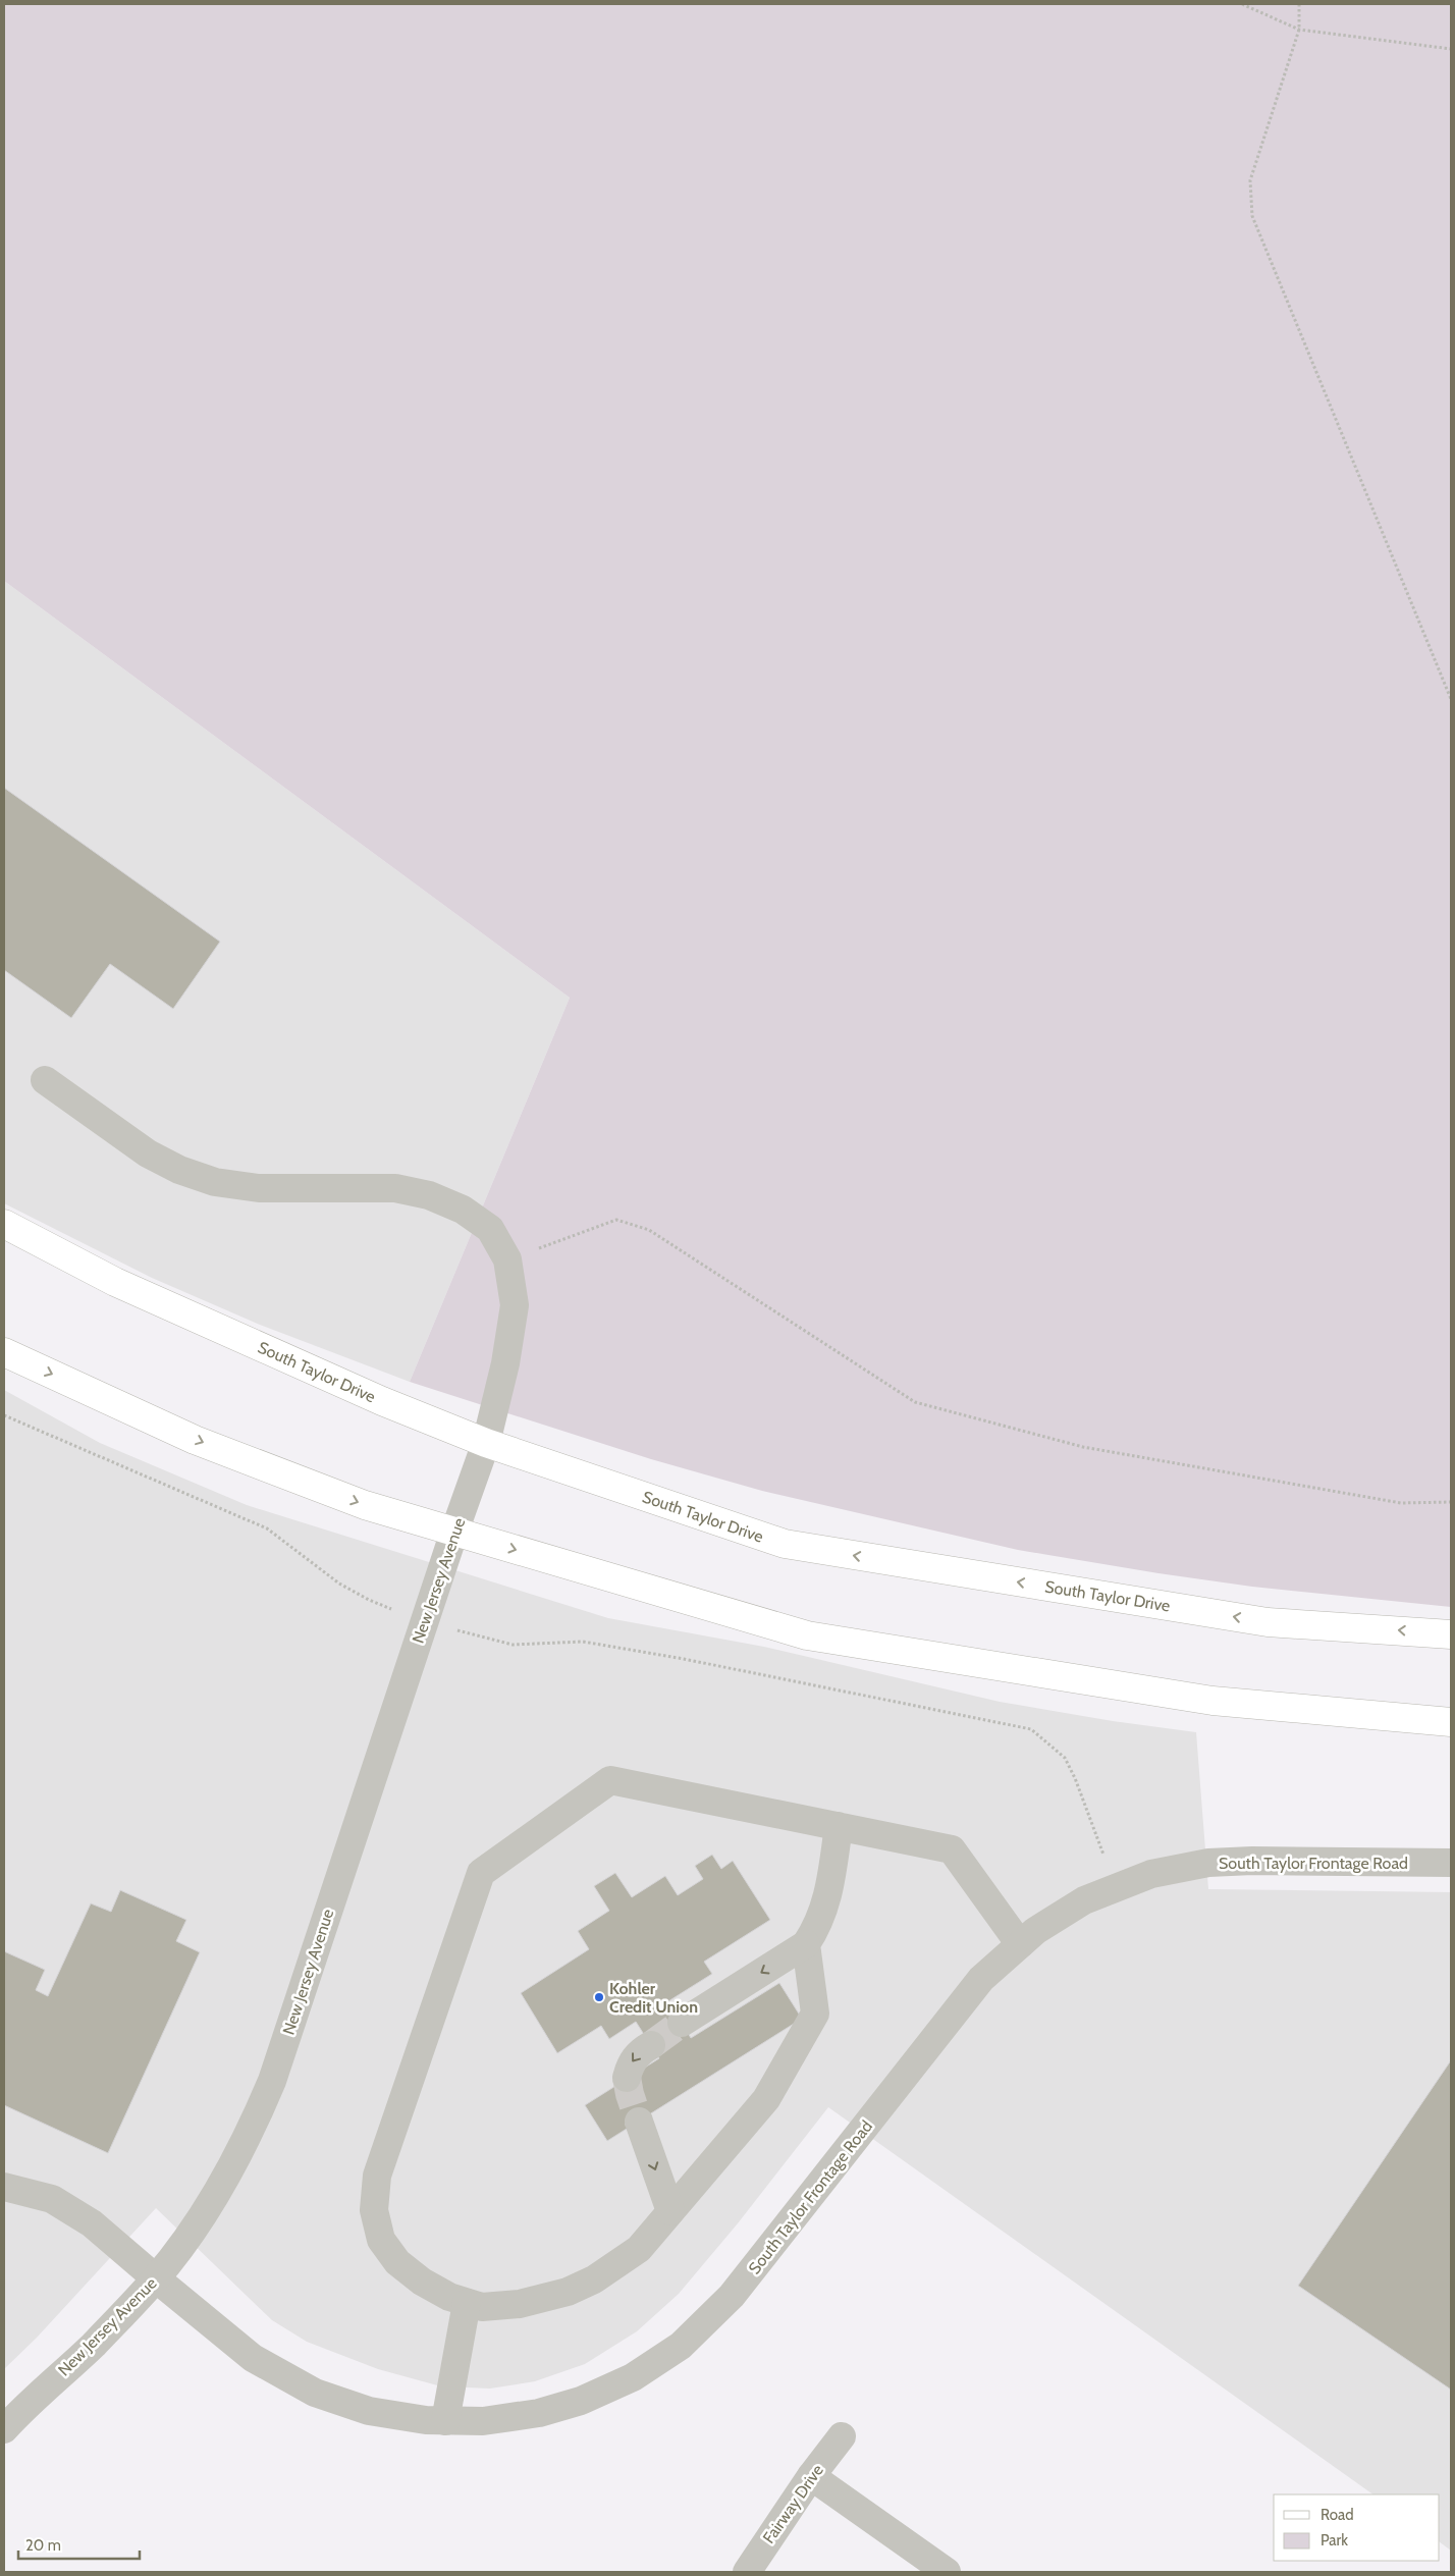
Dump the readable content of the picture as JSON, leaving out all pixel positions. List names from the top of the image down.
{
  "streets": {
    "main road": ["South Taylor Drive"],
    "street": ["New Jersey Avenue", "South Taylor Frontage Road", "Fairway Drive"]
  },
  "crossings": [
    ["South Taylor Drive", "New Jersey Avenue"],
    ["New Jersey Avenue", "South Taylor Frontage Road"]
  ],
  "places": ["Kohler Credit Union"],
  "legend": ["Road", "Park"],
  "scale_bar": "20 m"
}
